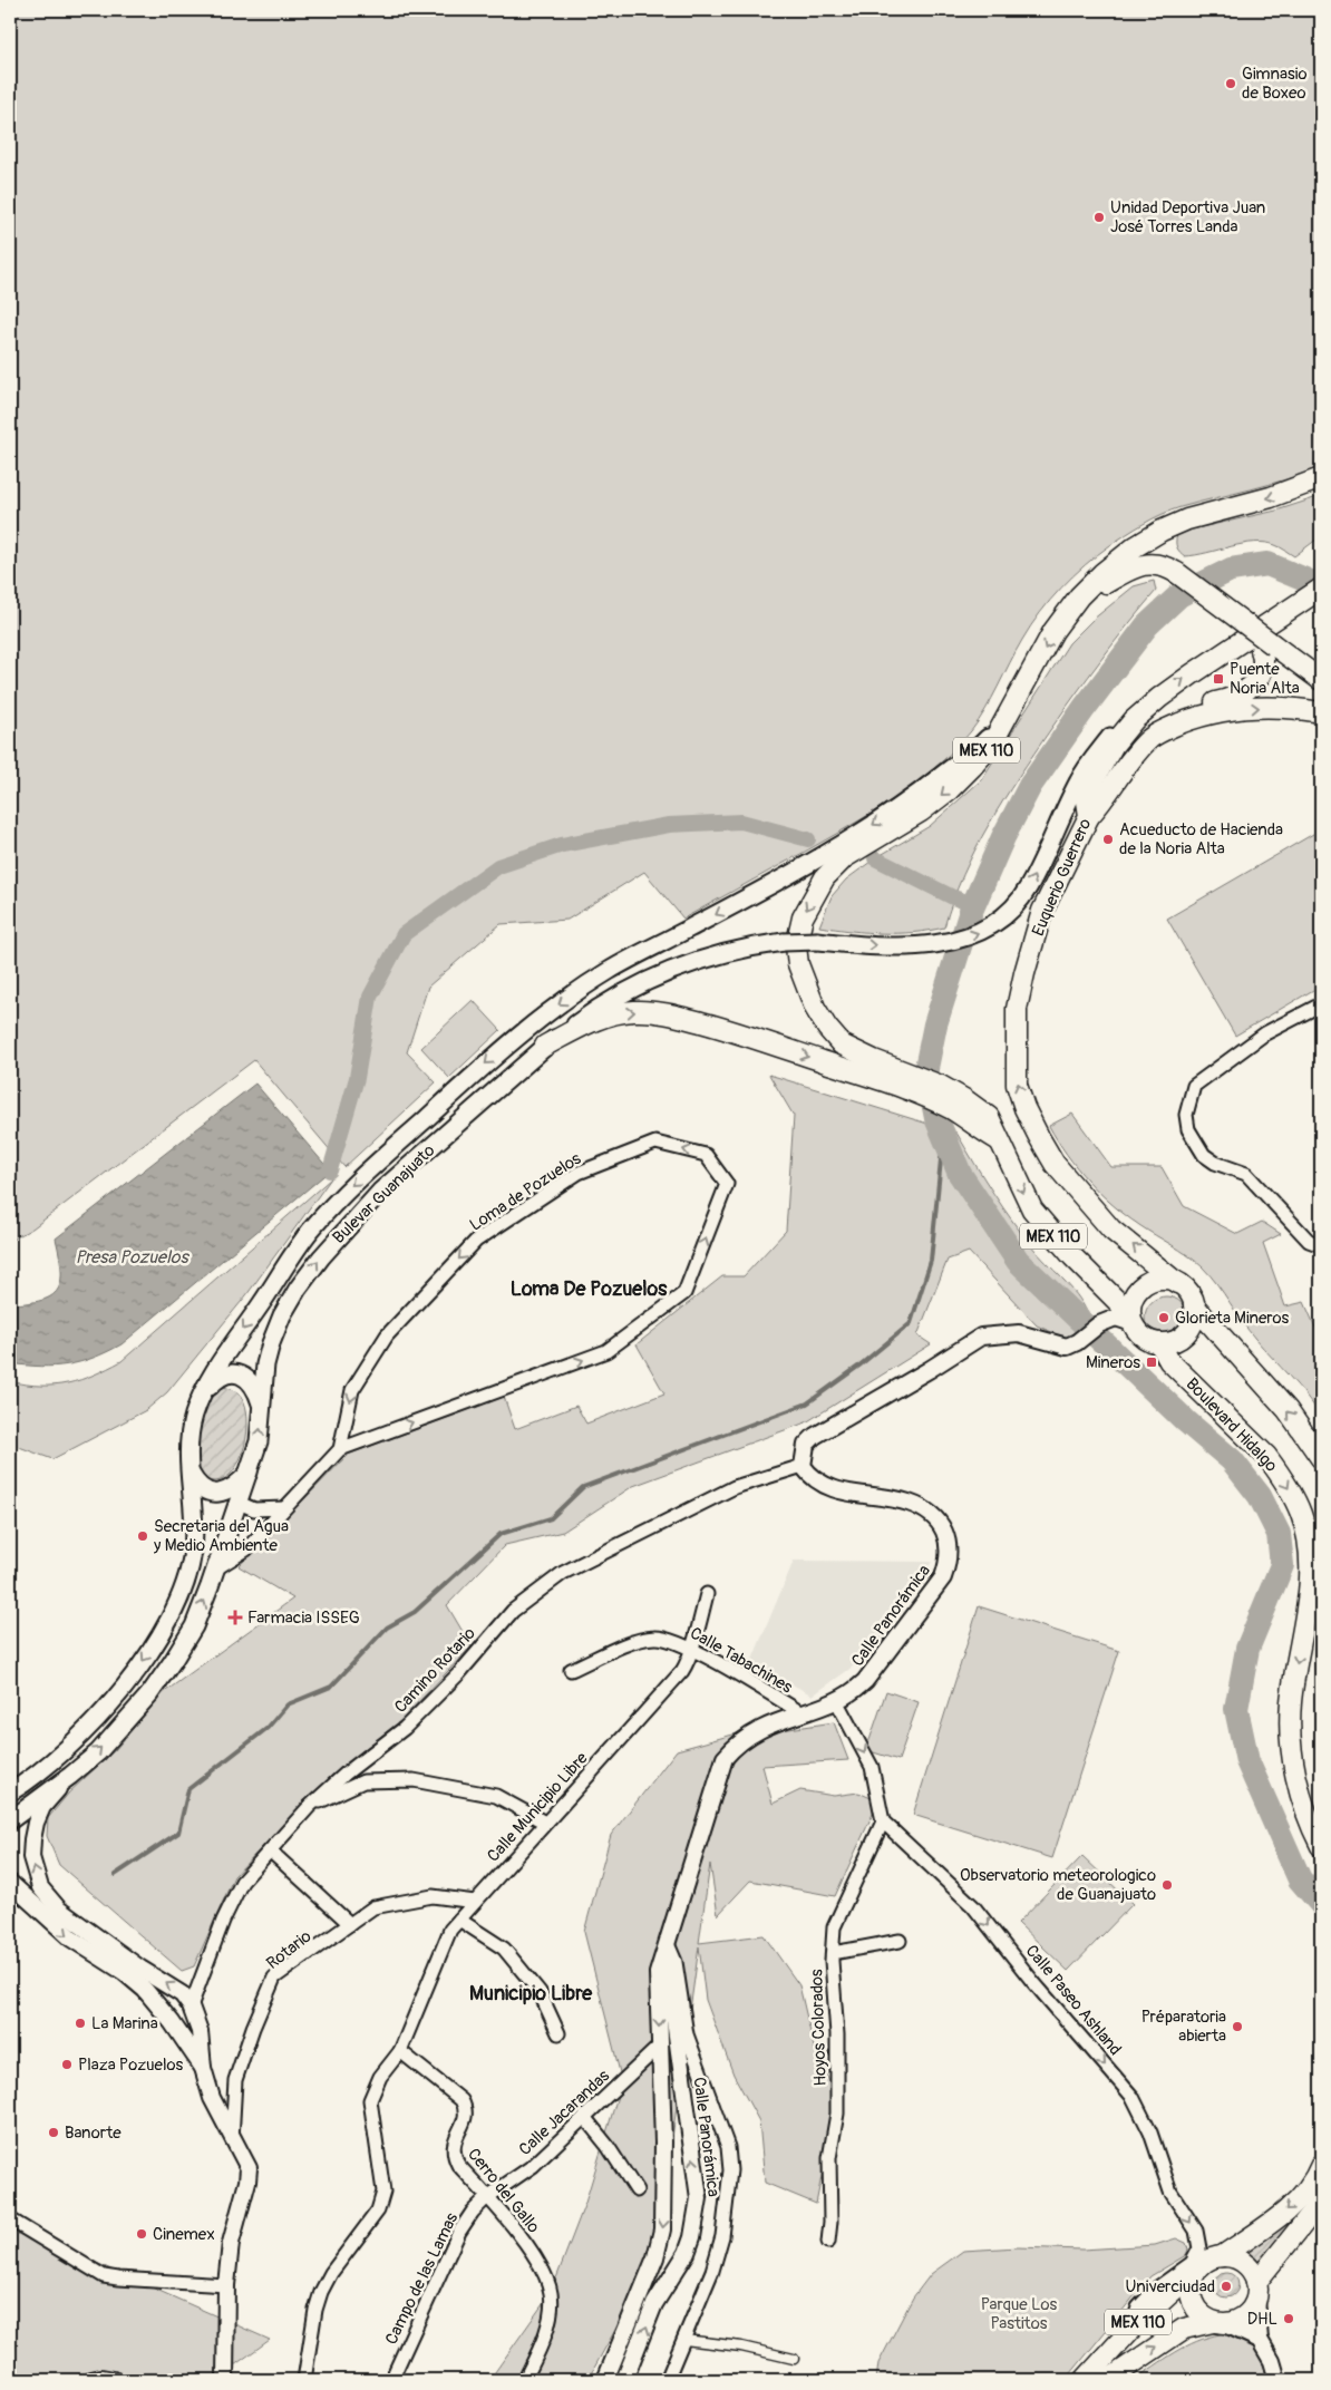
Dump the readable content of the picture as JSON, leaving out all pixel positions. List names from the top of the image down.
{
  "streets": {
    "main road": [
      "MEX 110",
      "Euquerio Guerrero",
      "Bulevar Guanajuato",
      "Boulevard Hidalgo"
    ],
    "street": [
      "Loma de Pozuelos",
      "Calle Panorámica",
      "Calle Tabachines",
      "Camino Rotario",
      "Calle Municipio Libre",
      "Rotario",
      "Calle Paseo Ashland",
      "Hoyos Colorados",
      "Calle Jacarandas",
      "Cerro del Gallo",
      "Campo de las Lamas"
    ]
  },
  "crossings": [
    ["MEX 110", "Euquerio Guerrero"],
    ["MEX 110", "Bulevar Guanajuato"],
    ["MEX 110", "Boulevard Hidalgo"],
    ["MEX 110", "Calle Paseo Ashland"],
    ["Euquerio Guerrero", "Bulevar Guanajuato"],
    ["Euquerio Guerrero", "Boulevard Hidalgo"],
    ["Calle Panorámica", "Calle Tabachines"],
    ["Calle Panorámica", "Camino Rotario"],
    ["Calle Panorámica", "Calle Jacarandas"],
    ["Calle Tabachines", "Calle Municipio Libre"],
    ["Calle Municipio Libre", "Rotario"],
    ["Calle Municipio Libre", "Cerro del Gallo"],
    ["Calle Paseo Ashland", "Hoyos Colorados"],
    ["Calle Jacarandas", "Cerro del Gallo"],
    ["Calle Jacarandas", "Campo de las Lamas"],
    ["Cerro del Gallo", "Campo de las Lamas"]
  ],
  "one_way": ["Calle Paseo Ashland"],
  "districts": ["Loma De Pozuelos", "Municipio Libre"],
  "water": ["Presa Pozuelos"],
  "parks": ["Parque Los Pastitos"],
  "places": {
    "other": [
      "Gimnasio de Boxeo",
      "Unidad Deportiva Juan José Torres Landa",
      "Acueducto de Hacienda de la Noria Alta",
      "Glorieta Mineros",
      "Secretaria del Agua y Medio Ambiente",
      "Observatorio meteorologico de Guanajuato",
      "La Marina",
      "Préparatoria abierta",
      "Plaza Pozuelos",
      "Banorte",
      "Cinemex",
      "Univerciudad",
      "DHL"
    ],
    "transit": ["Puente Noria Alta", "Mineros"],
    "health": ["Farmacia ISSEG"]
  }
}
